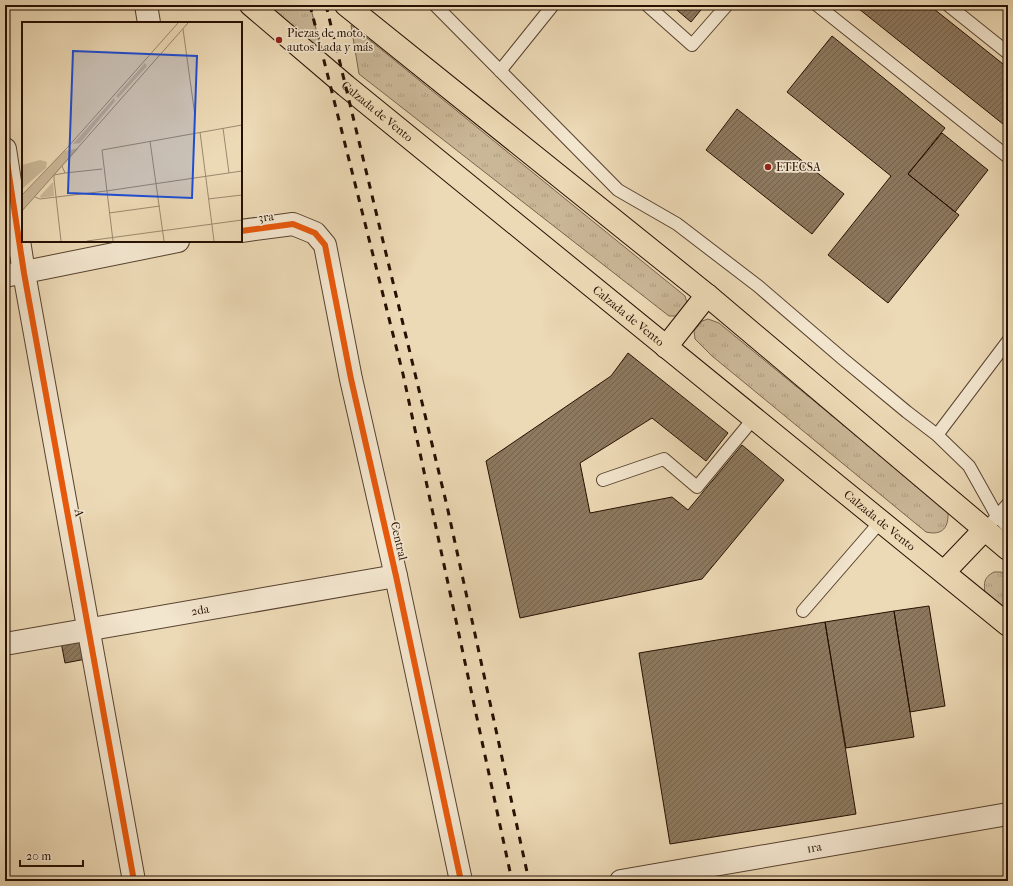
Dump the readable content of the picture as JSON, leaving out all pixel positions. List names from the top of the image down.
{
  "streets": {
    "main road": ["Calzada de Vento"],
    "street": [
      "3ra",
      "A",
      "Central",
      "2da",
      "1ra"
    ]
  },
  "crossings": [
    ["3ra", "Central"],
    ["A", "2da"],
    ["Central", "2da"]
  ],
  "places": ["Piezas de moto, autos Lada y más", "ETECSA"],
  "scale_bar": "20 m"
}
